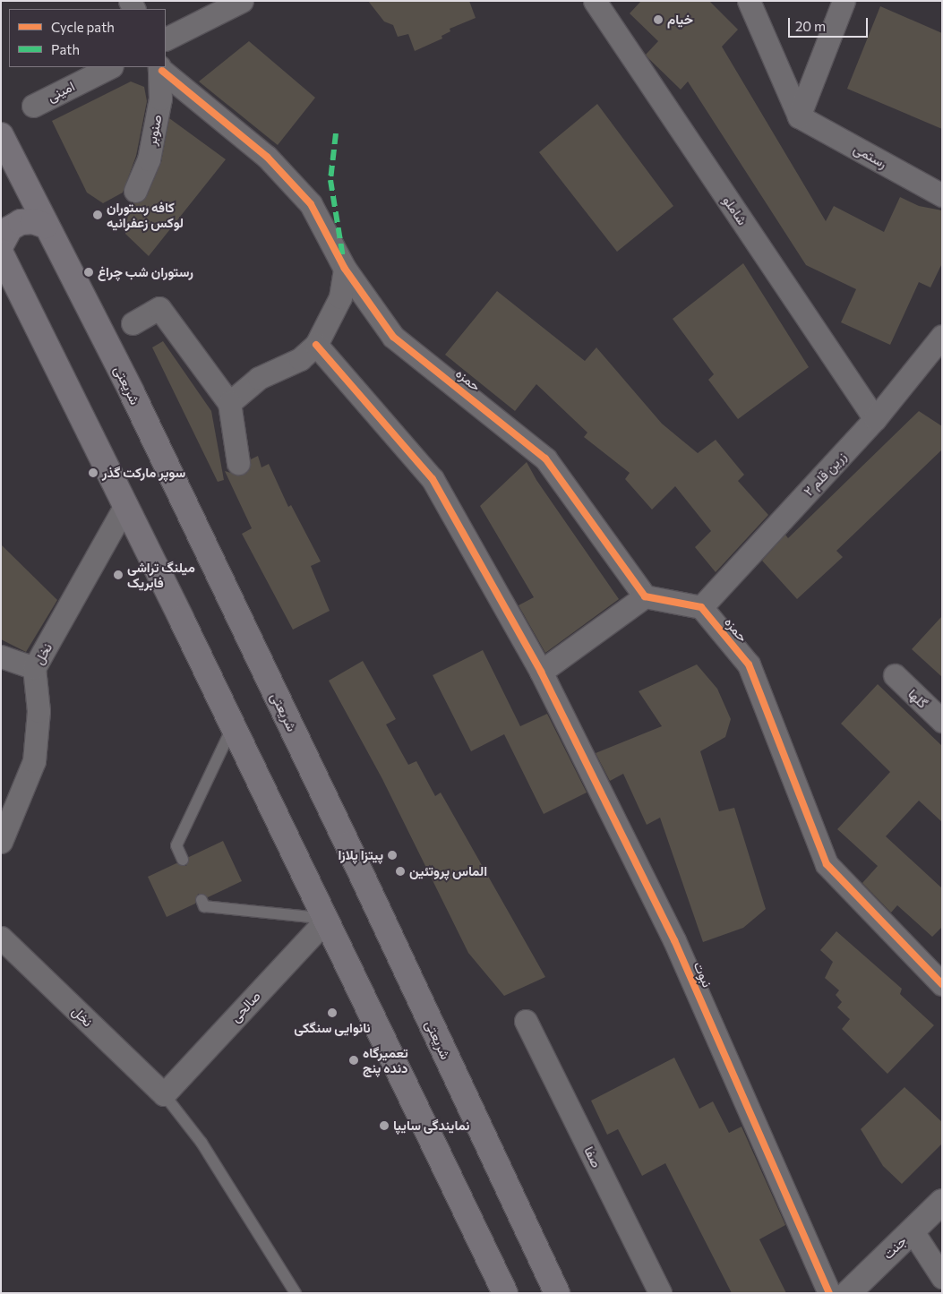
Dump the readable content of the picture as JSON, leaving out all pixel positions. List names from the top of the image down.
{
  "streets": {
    "main road": ["شریعتی"],
    "street": [
      "امینی",
      "صنوبر",
      "رستمی",
      "شاملو",
      "حمزه",
      "زرین قلم ۲",
      "نخل",
      "گلها",
      "نبوت",
      "صالحی",
      "صفا",
      "جنت"
    ]
  },
  "crossings": [
    ["صنوبر", "حمزه"],
    ["شاملو", "زرین قلم ۲"],
    ["حمزه", "زرین قلم ۲"],
    ["نخل", "صالحی"]
  ],
  "places": [
    "خیام",
    "کافه رستوران لوکس زعفرانیه",
    "رستوران شب چراغ",
    "سوپر مارکت گذر",
    "میلنگ تراشی فابریک",
    "پیتزا پلازا",
    "الماس پروتئین",
    "نانوایی سنگکی",
    "تعمیرگاه دنده پنج",
    "نمایندگی سایپا"
  ],
  "legend": ["Cycle path", "Path"],
  "scale_bar": "20 m"
}
